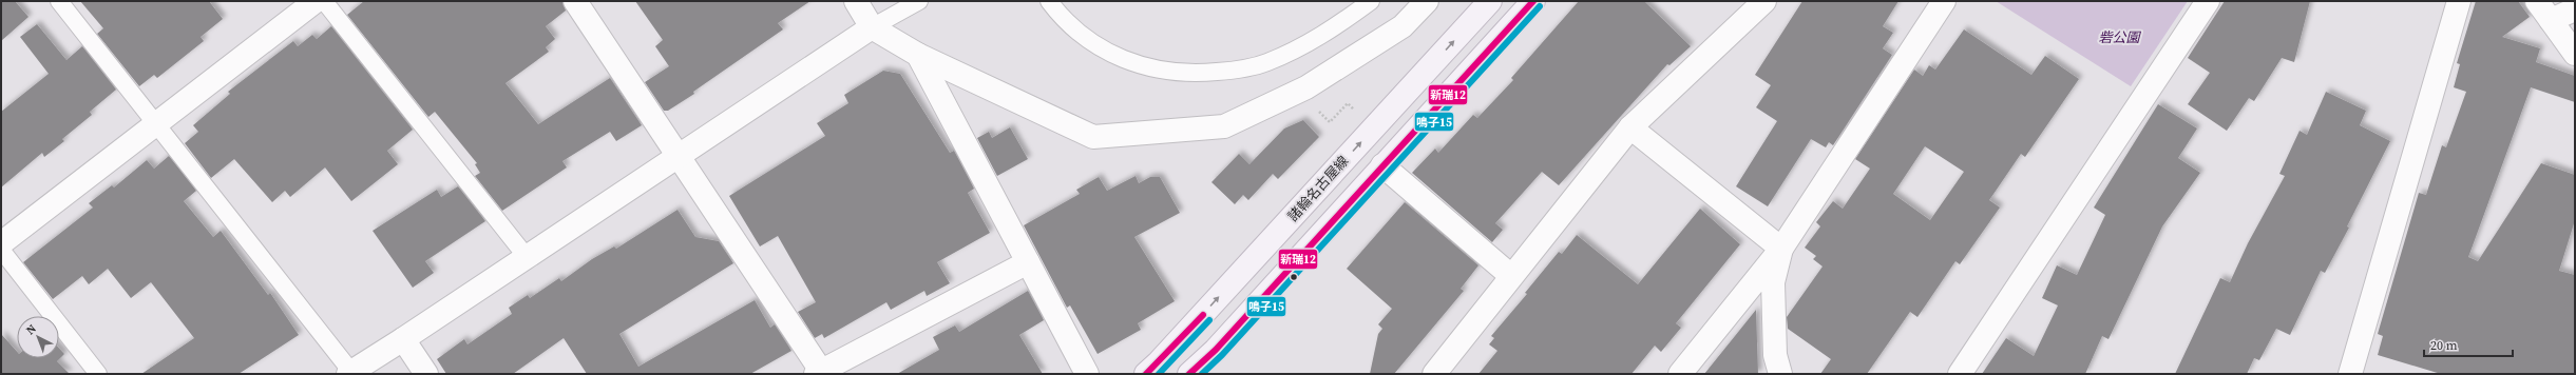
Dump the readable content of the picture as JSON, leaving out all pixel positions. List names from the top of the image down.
{
  "streets": {
    "main road": ["諸輪名古屋線"]
  },
  "parks": ["砦公園"],
  "lines": ["transit line 新瑞12", "transit line 鳴子15"],
  "scale_bar": "20 m",
  "north": "top left"
}
